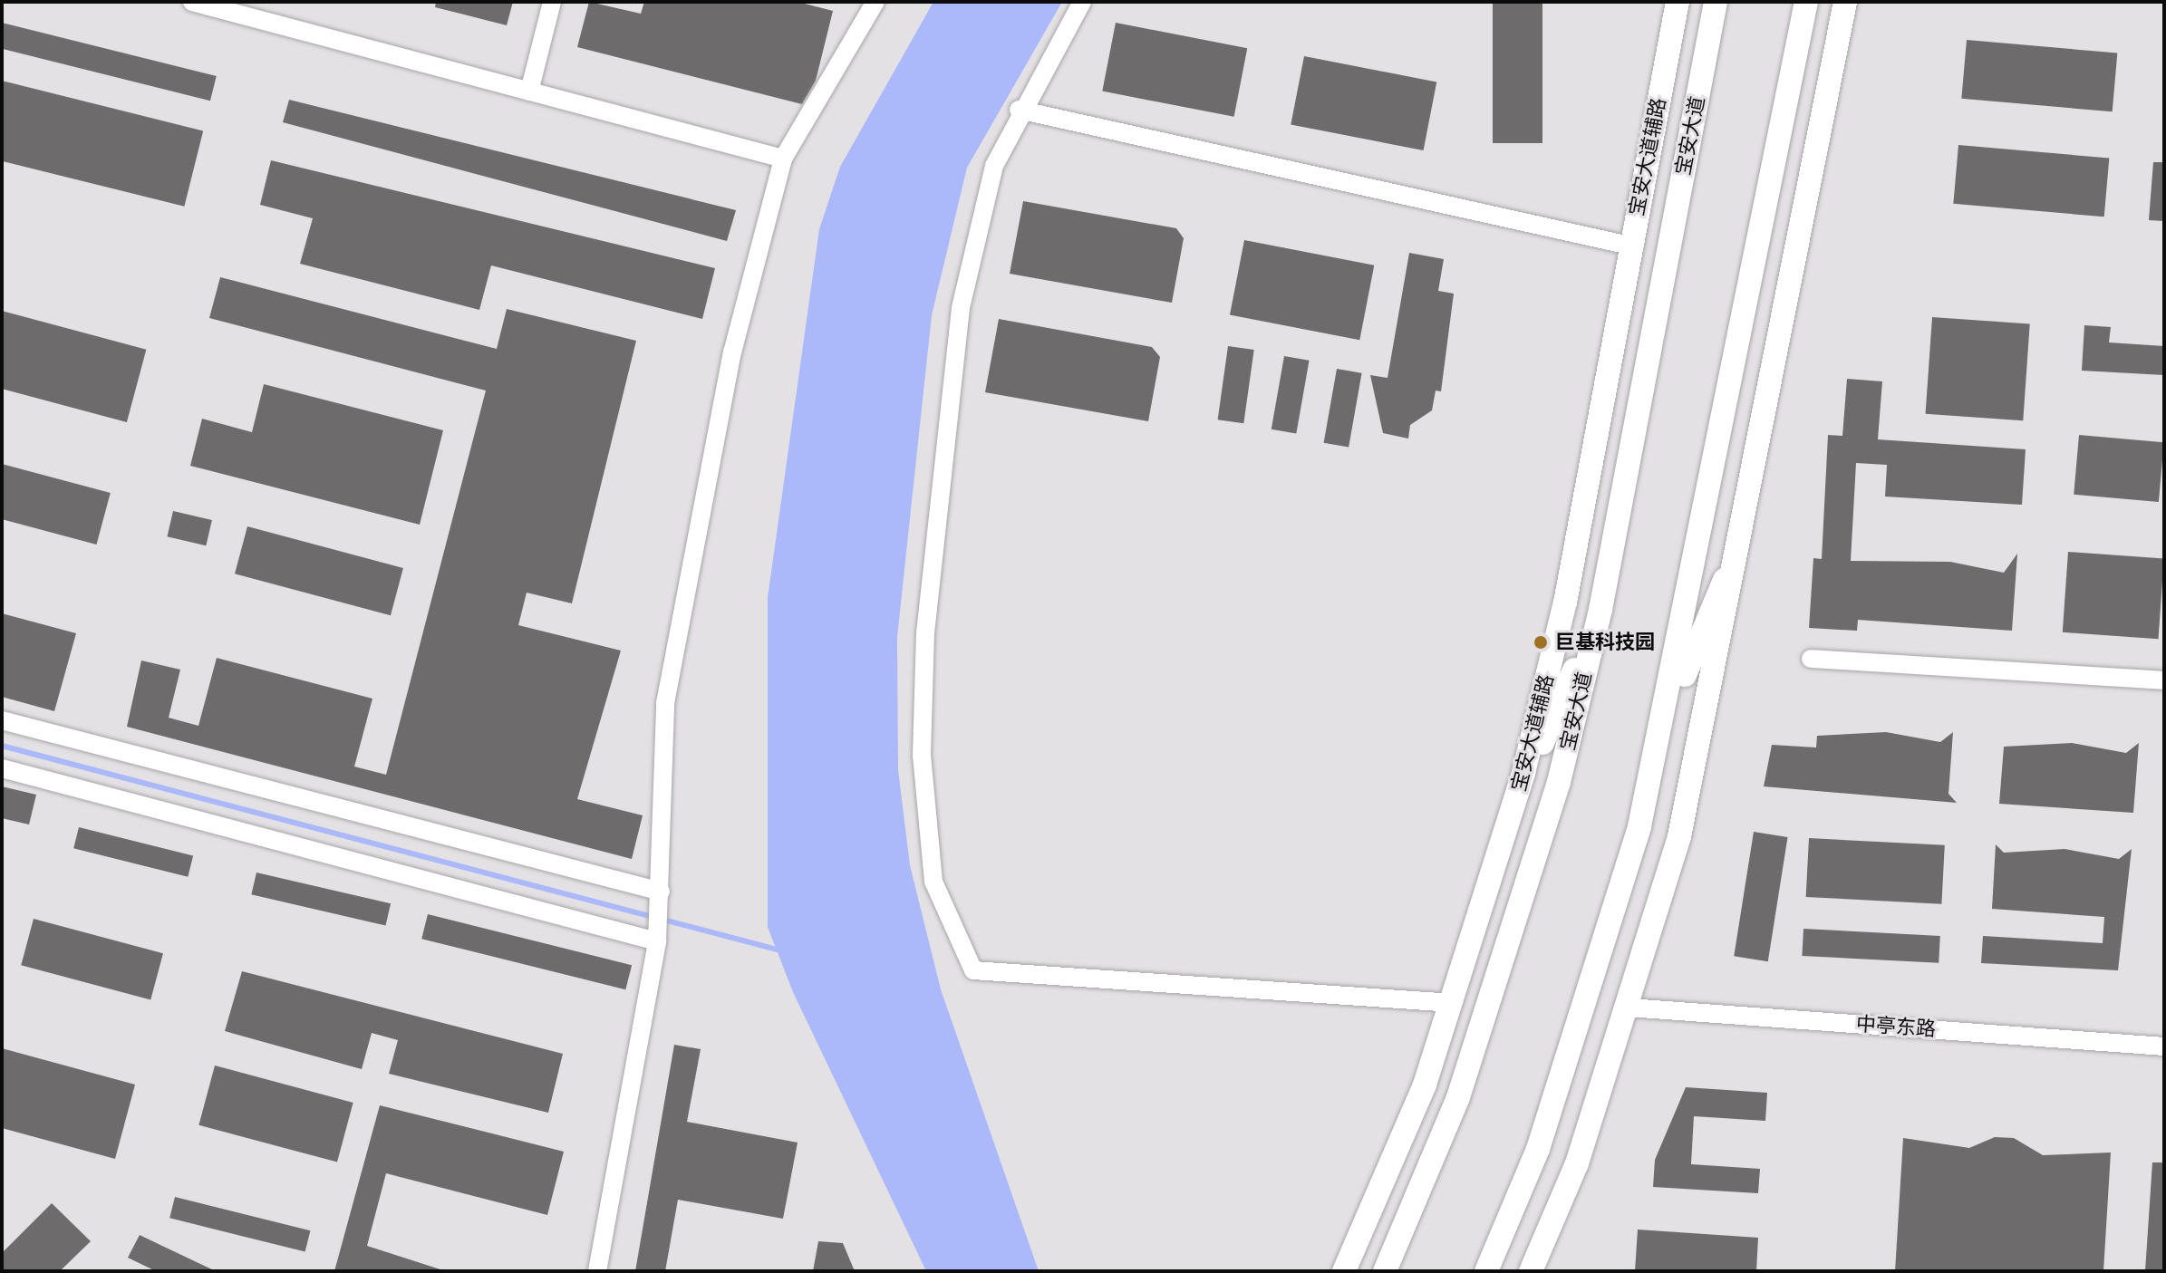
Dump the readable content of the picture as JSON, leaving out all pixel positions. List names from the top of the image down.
{
  "streets": {
    "main road": ["宝安大道", "宝安大道辅路"],
    "street": ["中亭东路"]
  },
  "places": ["巨基科技园"]
}
